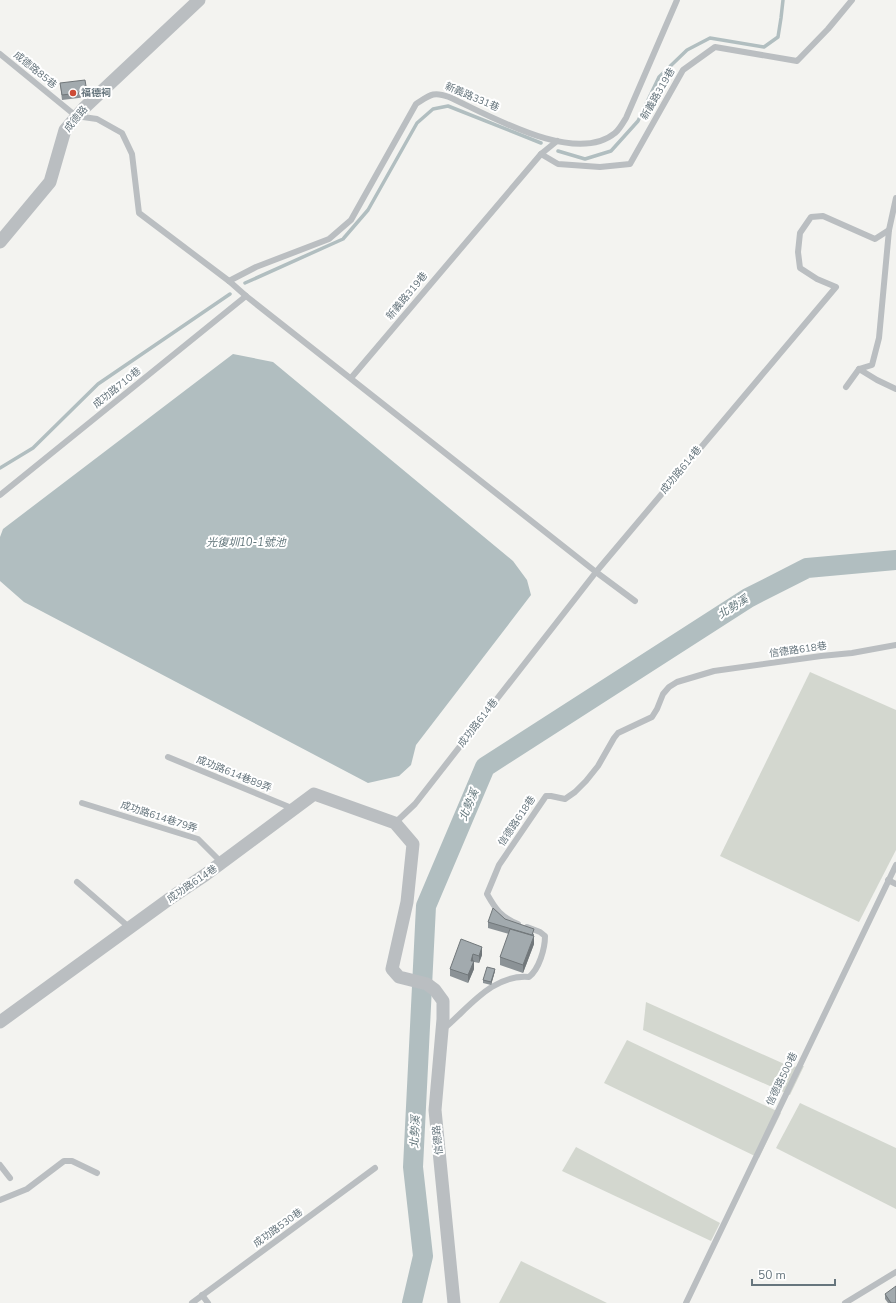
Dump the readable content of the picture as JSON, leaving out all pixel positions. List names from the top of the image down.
{
  "streets": {
    "street": ["成德路", "成功路614巷", "信德路"],
    "lane": [
      "成德路85巷",
      "新義路319巷",
      "新義路331巷",
      "成功路710巷",
      "信德路618巷",
      "成功路614巷89弄",
      "成功路614巷79弄",
      "信德路500巷",
      "成功路530巷"
    ]
  },
  "crossings": [
    ["成德路85巷", "成德路"],
    ["新義路319巷", "新義路331巷"],
    ["成功路614巷", "成功路614巷89弄"],
    ["成功路614巷", "成功路614巷79弄"],
    ["成功路614巷", "信德路"],
    ["信德路618巷", "信德路"]
  ],
  "water": ["光復圳10-1號池", "北勢溪"],
  "places": ["福德祠"],
  "scale_bar": "50 m"
}
